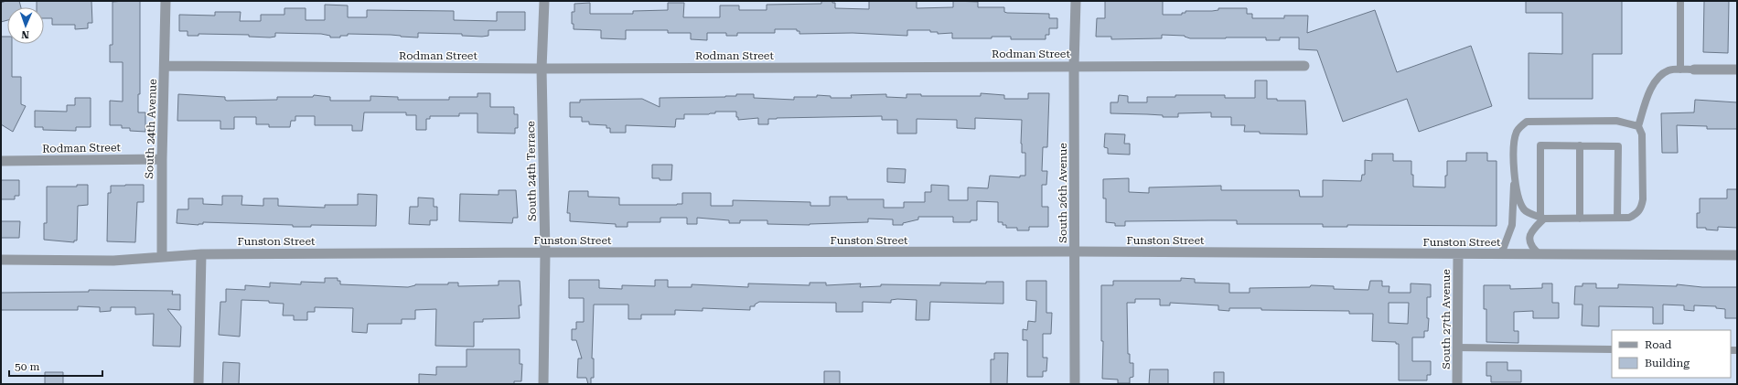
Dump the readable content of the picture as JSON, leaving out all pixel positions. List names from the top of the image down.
{
  "streets": {
    "street": [
      "Rodman Street",
      "South 24th Avenue",
      "South 24th Terrace",
      "South 26th Avenue",
      "Funston Street",
      "South 27th Avenue"
    ]
  },
  "crossings": [
    ["Rodman Street", "South 24th Avenue"],
    ["Rodman Street", "South 24th Terrace"],
    ["Rodman Street", "South 26th Avenue"],
    ["South 24th Avenue", "Funston Street"],
    ["South 24th Terrace", "Funston Street"],
    ["South 26th Avenue", "Funston Street"],
    ["Funston Street", "South 27th Avenue"]
  ],
  "legend": ["Road", "Building"],
  "scale_bar": "50 m",
  "north": "bottom"
}
